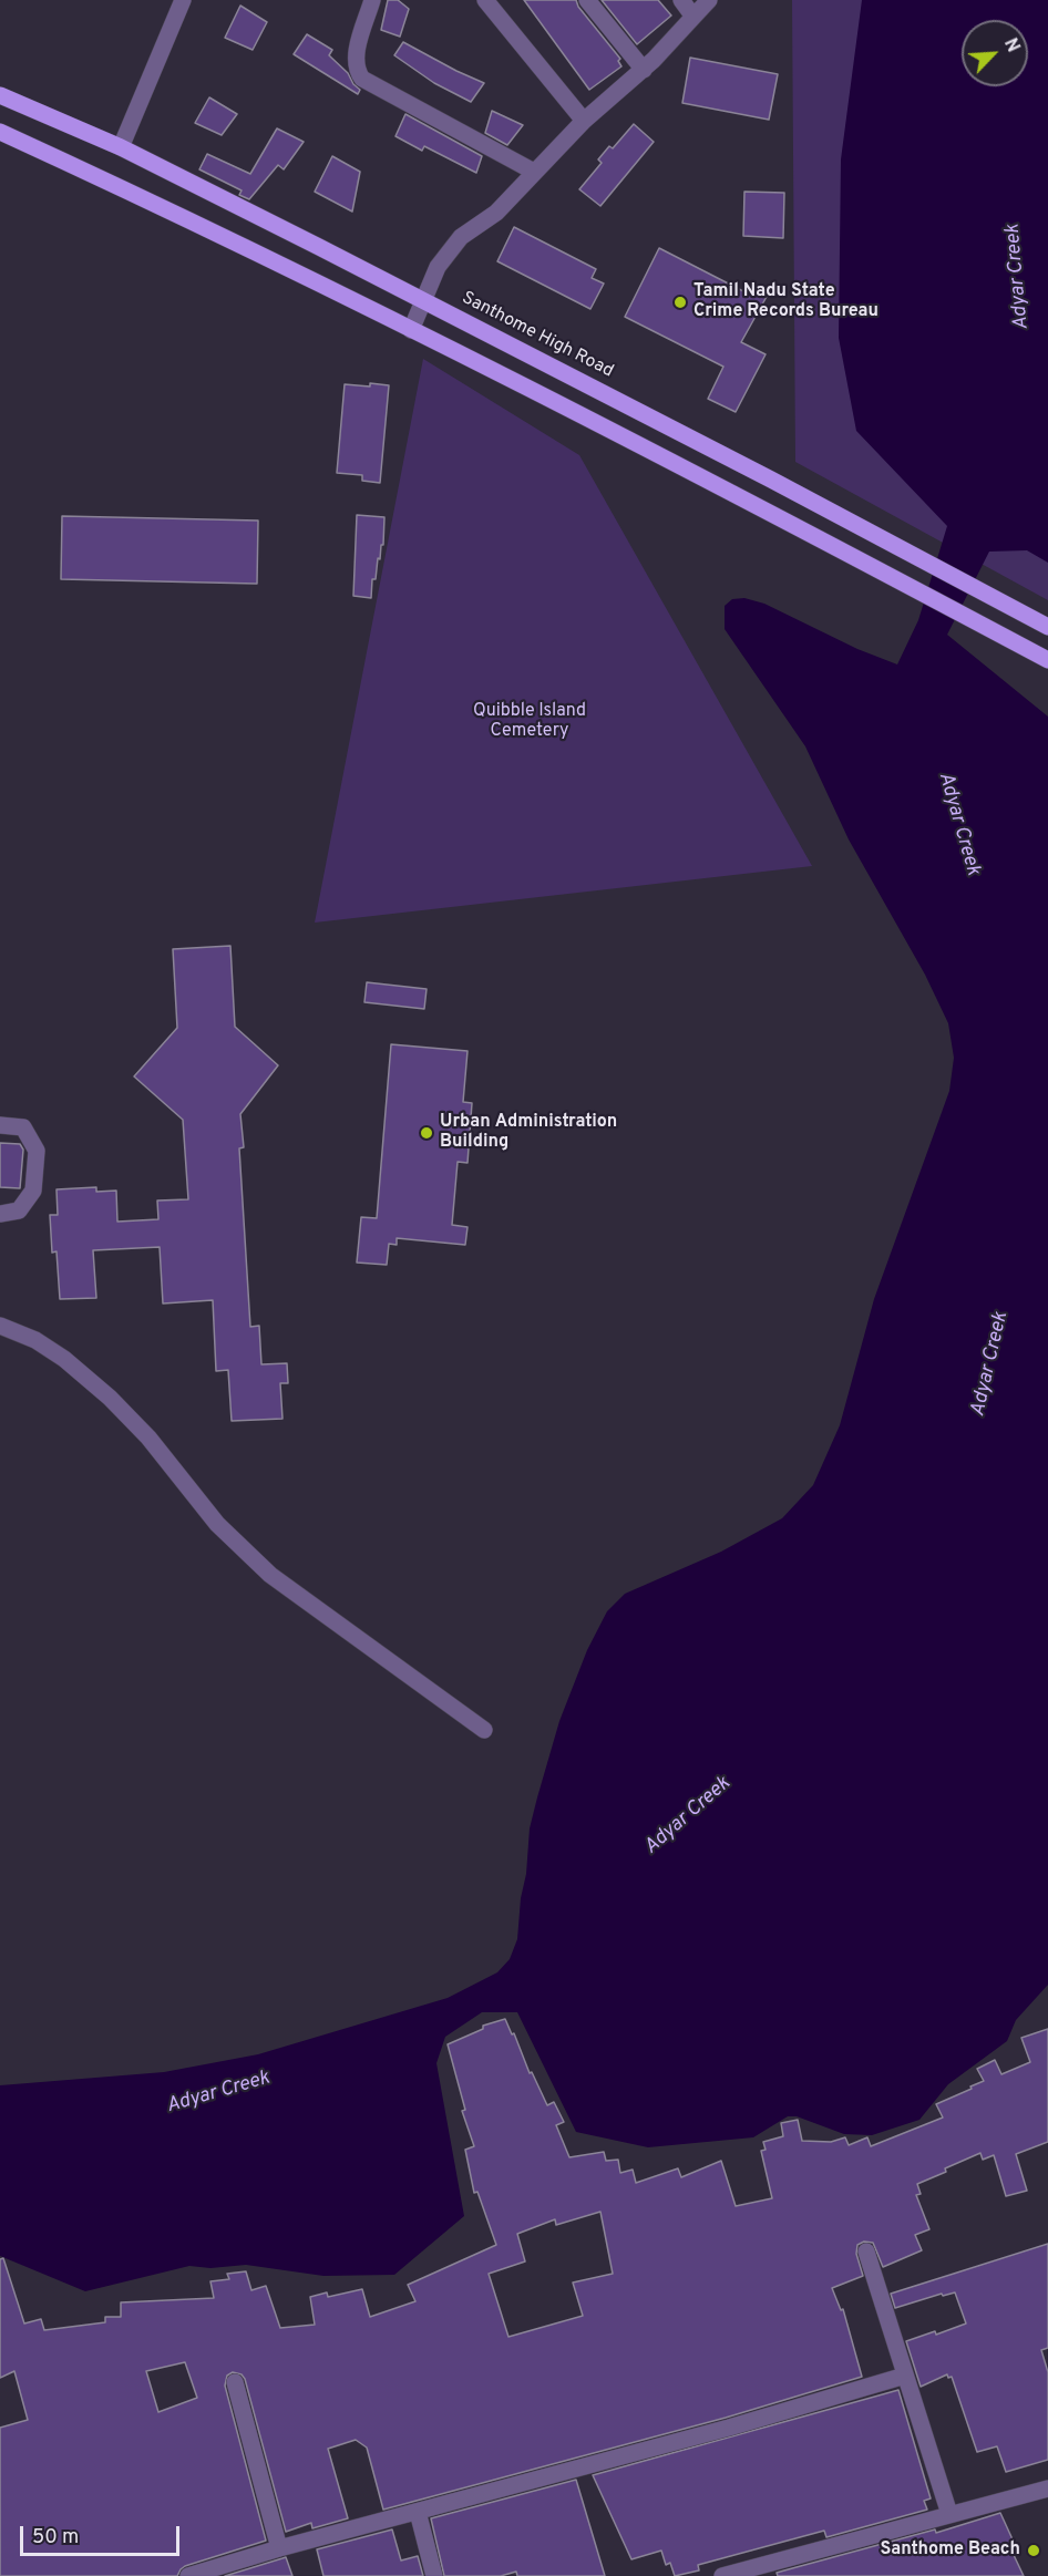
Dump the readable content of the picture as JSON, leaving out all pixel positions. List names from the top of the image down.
{
  "streets": {
    "main road": ["Santhome High Road"]
  },
  "water": ["Adyar Creek"],
  "parks": ["Quibble Island Cemetery"],
  "places": ["Tamil Nadu State Crime Records Bureau", "Urban Administration Building", "Santhome Beach"],
  "scale_bar": "50 m",
  "north": "top right"
}
